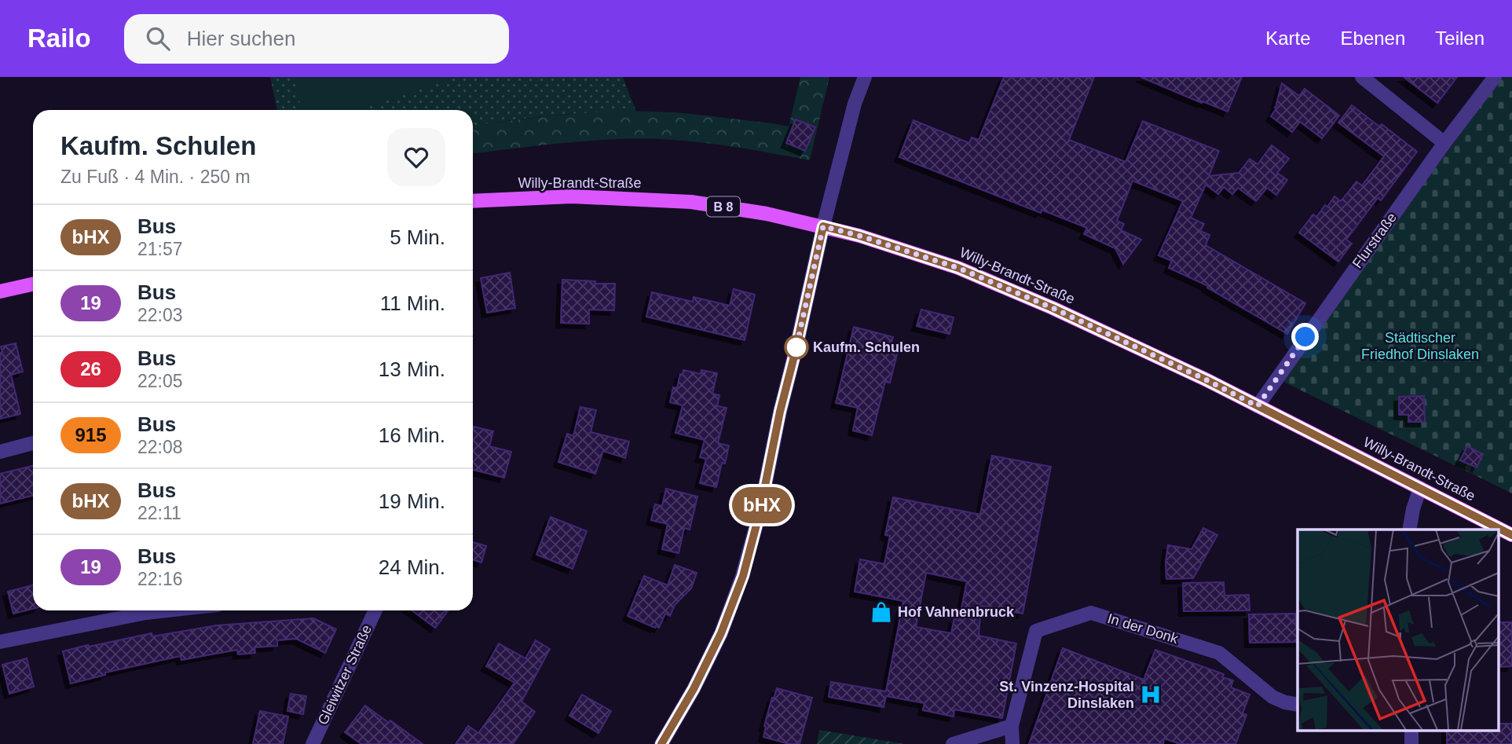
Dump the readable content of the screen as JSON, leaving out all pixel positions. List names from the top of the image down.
{
  "streets": {
    "main road": ["Willy-Brandt-Straße", "B 8"],
    "street": ["Flurstraße", "In der Donk", "Gleiwitzer Straße"]
  },
  "crossings": [
    ["Willy-Brandt-Straße", "Flurstraße"]
  ],
  "parks": ["Städtischer Friedhof Dinslaken"],
  "places": {
    "other": ["Kaufm. Schulen"],
    "shop": ["Hof Vahnenbruck"],
    "hospital": ["St. Vinzenz-Hospital Dinslaken"]
  },
  "lines": ["bus line bHX"],
  "page": {
    "header": "Railo",
    "search": "Hier suchen",
    "nav": ["Karte", "Ebenen", "Teilen"],
    "on_map": "bHX",
    "heading": ["Kaufm. Schulen", "Zu Fuß · 4 Min. · 250 m"],
    "list": [
      {
        "mark": "bHX",
        "name": "Bus",
        "note": "21:57",
        "value": "5 Min."
      },
      {
        "mark": "19",
        "name": "Bus",
        "note": "22:03",
        "value": "11 Min."
      },
      {
        "mark": "26",
        "name": "Bus",
        "note": "22:05",
        "value": "13 Min."
      },
      {
        "mark": "915",
        "name": "Bus",
        "note": "22:08",
        "value": "16 Min."
      },
      {
        "mark": "bHX",
        "name": "Bus",
        "note": "22:11",
        "value": "19 Min."
      },
      {
        "mark": "19",
        "name": "Bus",
        "note": "22:16",
        "value": "24 Min."
      }
    ]
  }
}
